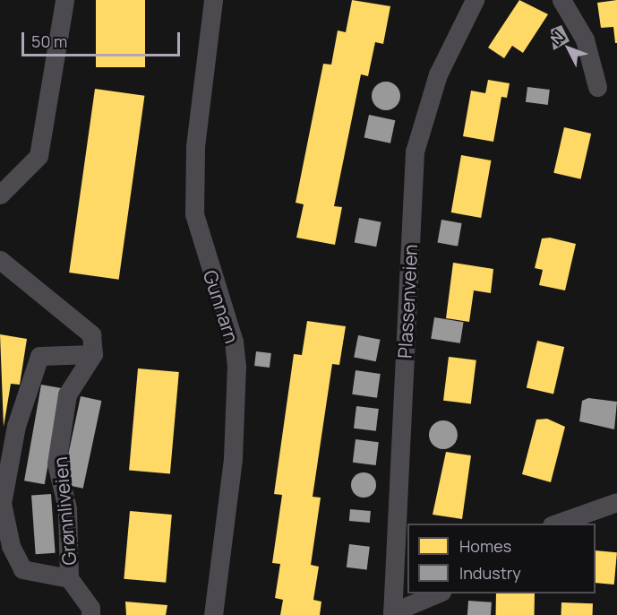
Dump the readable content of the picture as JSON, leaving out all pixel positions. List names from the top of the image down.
{
  "streets": {
    "street": ["Plassenveien", "Gunnarn", "Grønnliveien"]
  },
  "legend": ["Homes", "Industry"],
  "scale_bar": "50 m",
  "north": "top left"
}
